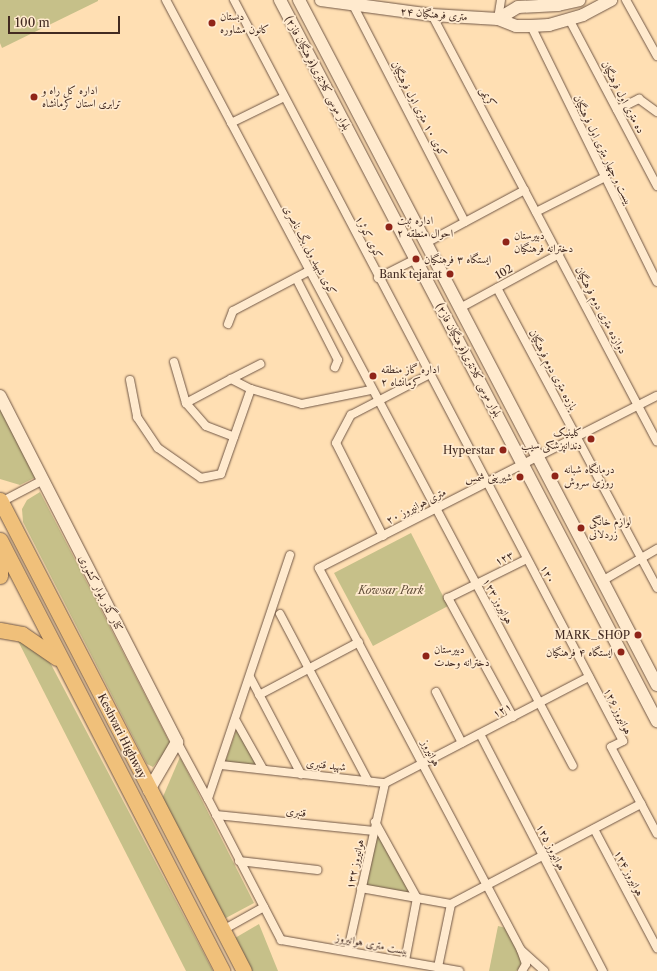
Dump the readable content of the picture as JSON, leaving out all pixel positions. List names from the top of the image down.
{
  "streets": {
    "highway": ["Keshvari Highway"],
    "main road": ["۲۴ متری فرهنگیان", "بلوار موسی کلانتری(فرهنگیان فاز۲)", "کنار گذر بلوار کشوری"],
    "street": [
      "کریمی",
      "ده متری اول فرهنگیان",
      "کوی ۱۰ متری اول فرهنگیان",
      "بیست و چهار متری اول فرهنگیان",
      "کوی کوثر۱",
      "کوی شهید ولی بگ ناصری",
      "102",
      "دوازده متری دوم فرهنگیان",
      "یازده متری دوم فرهنگیان",
      "۲۰ متری هوانیروز",
      "۱۲۳",
      "۱۲۰",
      "۱۲۳ هوانیروز",
      "۱۲۱",
      "هوانیروز ۱۲۶",
      "هوانیروز",
      "شهید قنبری",
      "قنبری",
      "هوانیروز ۱۲۵",
      "هوانیروز ۱۳۲",
      "هوانیروز ۱۲۴",
      "بیست متری هوانیروز"
    ]
  },
  "crossings": [
    ["۲۴ متری فرهنگیان", "کریمی"],
    ["۲۴ متری فرهنگیان", "ده متری اول فرهنگیان"],
    ["۲۴ متری فرهنگیان", "کوی ۱۰ متری اول فرهنگیان"],
    ["۲۴ متری فرهنگیان", "بیست و چهار متری اول فرهنگیان"],
    ["بلوار موسی کلانتری(فرهنگیان فاز۲)", "102"],
    ["بلوار موسی کلانتری(فرهنگیان فاز۲)", "۲۰ متری هوانیروز"],
    ["کریمی", "دوازده متری دوم فرهنگیان"],
    ["کوی کوثر۱", "۲۰ متری هوانیروز"],
    ["کوی کوثر۱", "۱۲۰"],
    ["کوی شهید ولی بگ ناصری", "۲۰ متری هوانیروز"],
    ["کوی شهید ولی بگ ناصری", "۱۲۳ هوانیروز"],
    ["102", "دوازده متری دوم فرهنگیان"],
    ["102", "یازده متری دوم فرهنگیان"],
    ["دوازده متری دوم فرهنگیان", "۲۰ متری هوانیروز"],
    ["یازده متری دوم فرهنگیان", "۲۰ متری هوانیروز"],
    ["۲۰ متری هوانیروز", "۱۲۰"],
    ["۲۰ متری هوانیروز", "۱۲۳ هوانیروز"],
    ["۲۰ متری هوانیروز", "هوانیروز"],
    ["۱۲۳", "۱۲۰"],
    ["۱۲۳", "۱۲۳ هوانیروز"],
    ["۱۲۳", "۱۲۱"],
    ["۱۲۰", "۱۲۱"],
    ["۱۲۰", "هوانیروز ۱۲۶"],
    ["۱۲۳ هوانیروز", "۱۲۱"],
    ["۱۲۱", "هوانیروز ۱۲۶"],
    ["۱۲۱", "هوانیروز"],
    ["۱۲۱", "هوانیروز ۱۲۵"],
    ["شهید قنبری", "هوانیروز ۱۳۲"],
    ["قنبری", "هوانیروز ۱۳۲"],
    ["هوانیروز ۱۳۲", "بیست متری هوانیروز"]
  ],
  "parks": ["Kowsar Park"],
  "places": [
    "دبستان کانون مشاوره",
    "اداره کل راه و ترابری استان کرمانشاه",
    "اداره ثبت احوال منطقه ۲",
    "دبیرستان دخترانه فرهنگیان",
    "ایستگاه ۳ فرهنگیان",
    "Bank tejarat",
    "اداره گاز منطقه ۲ کرمانشاه",
    "کلینیک دندانپزشکی سیب",
    "Hyperstar",
    "درمانگاه شبانه روزی سروش",
    "شیرینی شمس",
    "لوازم خانگی زردلانی",
    "MARK_SHOP",
    "ایستگاه ۴ فرهنگیان",
    "دبیرستان دخترانه وحدت"
  ],
  "scale_bar": "100 m"
}
